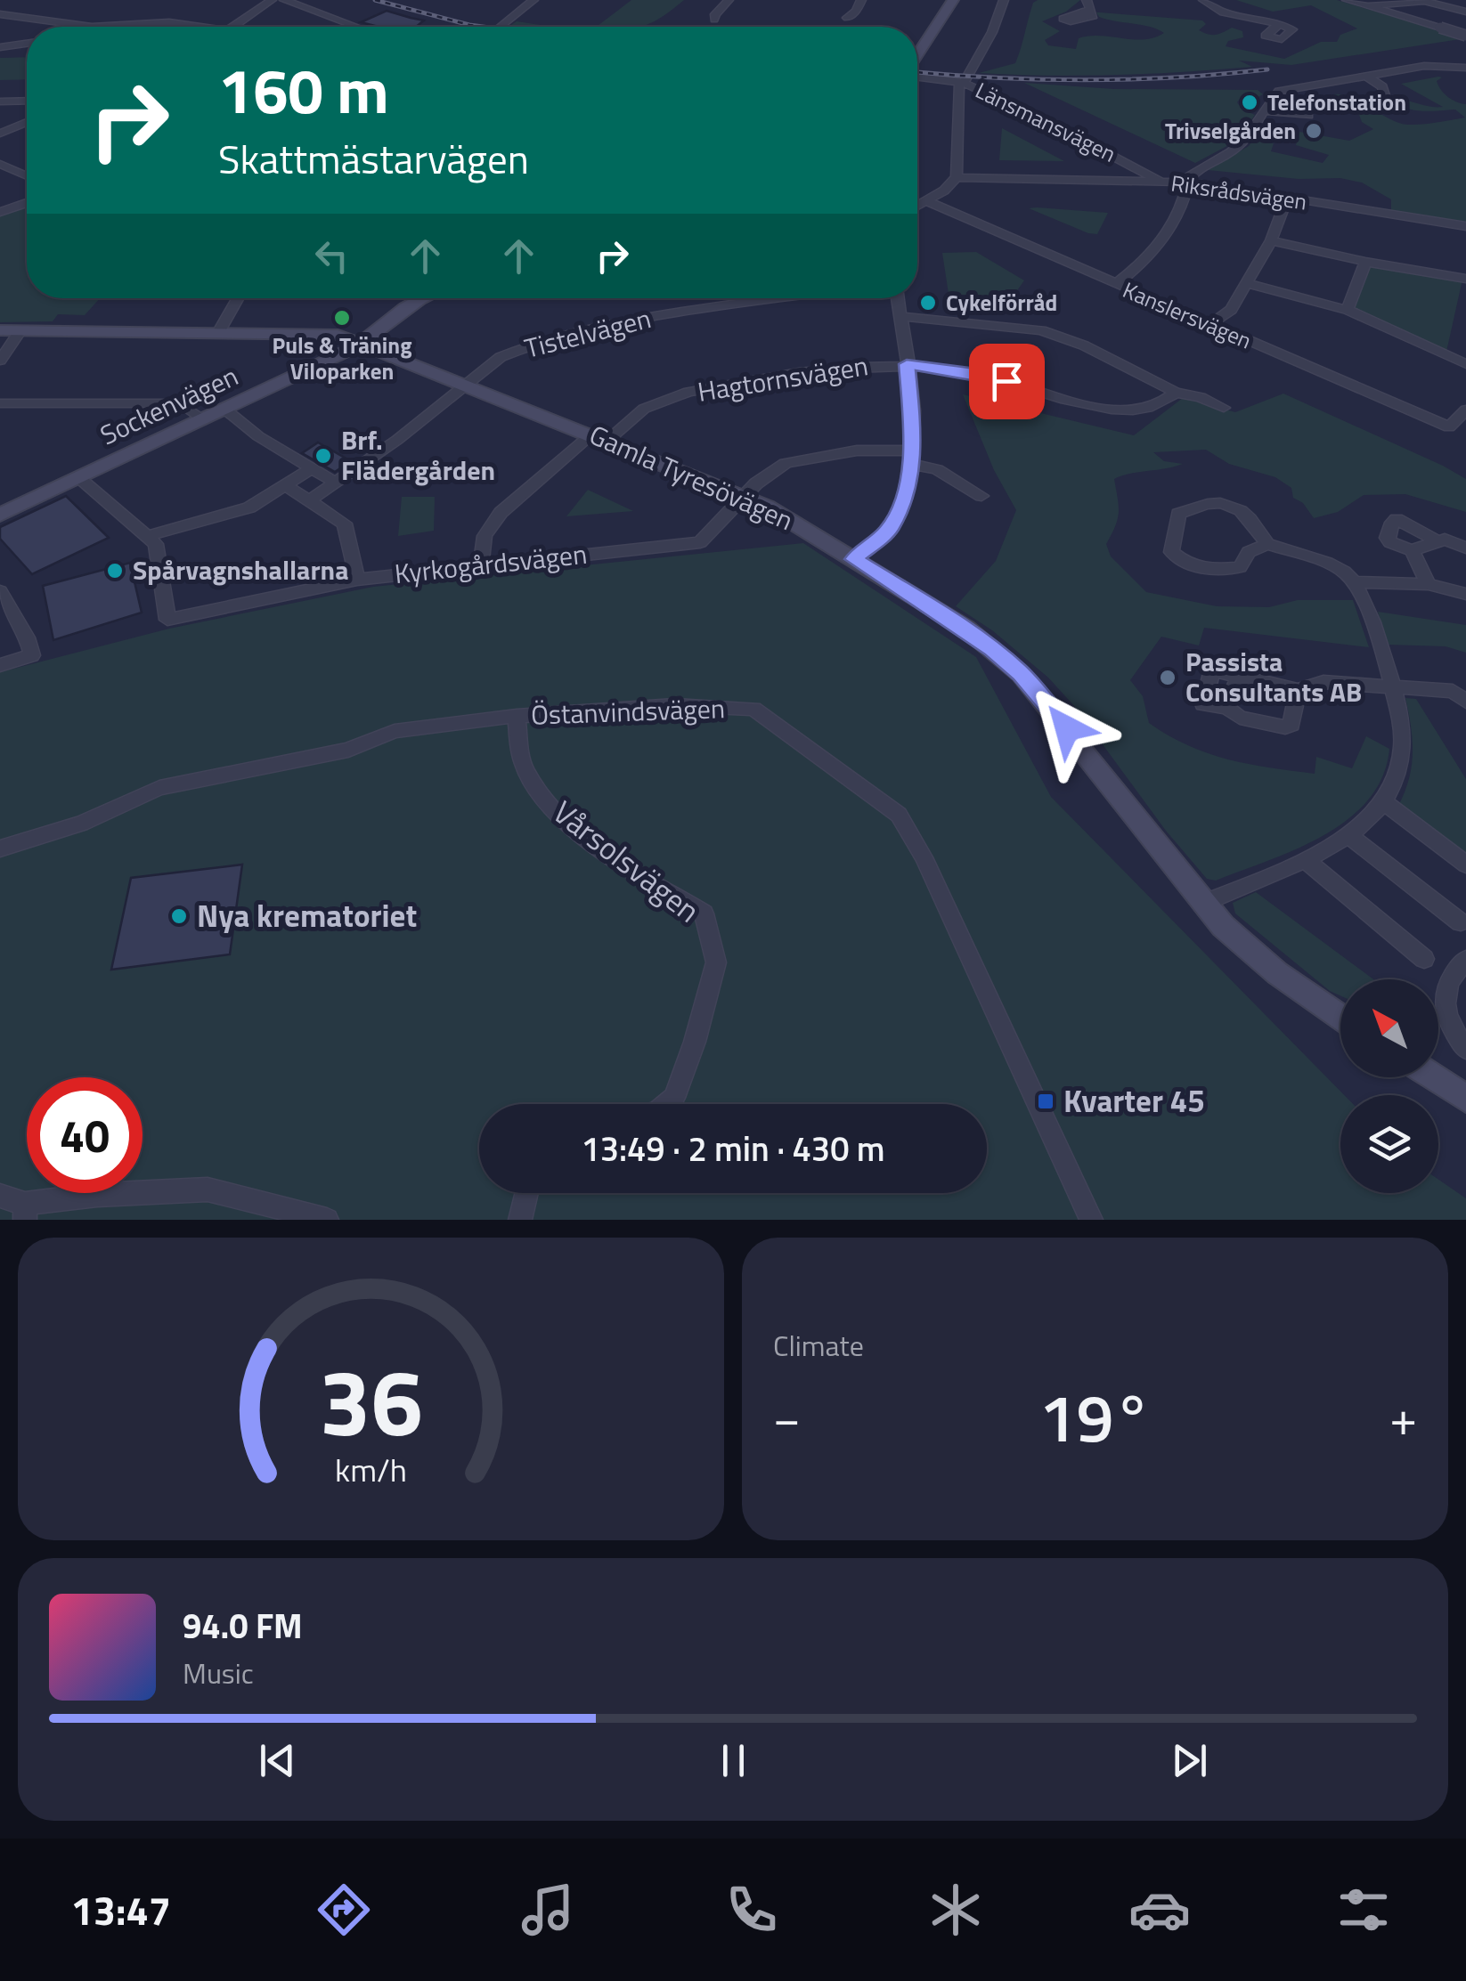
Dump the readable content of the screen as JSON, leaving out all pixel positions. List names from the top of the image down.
{
  "streets": {
    "street": [
      "Länsmansvägen",
      "Riksrådsvägen",
      "Kanslersvägen",
      "Tistelvägen",
      "Hagtornsvägen",
      "Sockenvägen",
      "Gamla Tyresövägen",
      "Kyrkogårdsvägen",
      "Östanvindsvägen",
      "Vårsolsvägen"
    ]
  },
  "crossings": [
    ["Länsmansvägen", "Riksrådsvägen"],
    ["Tistelvägen", "Gamla Tyresövägen"],
    ["Hagtornsvägen", "Gamla Tyresövägen"],
    ["Hagtornsvägen", "Kyrkogårdsvägen"],
    ["Sockenvägen", "Gamla Tyresövägen"],
    ["Gamla Tyresövägen", "Kyrkogårdsvägen"],
    ["Östanvindsvägen", "Vårsolsvägen"]
  ],
  "places": {
    "other": [
      "Telefonstation",
      "Trivselgården",
      "Cykelförråd",
      "Puls & Träning Viloparken",
      "Brf. Flädergården",
      "Spårvagnshallarna",
      "Passista Consultants AB",
      "Nya krematoriet"
    ],
    "transit": ["Kvarter 45"]
  },
  "north": "top left",
  "page": {
    "turn": ["160 m", "Skattmästarvägen"],
    "limit": "40",
    "trip": "13:49 · 2 min · 430 m",
    "tile": "Climate",
    "heat": ["−", "19°", "+"],
    "song": ["94.0 FM", "Music"],
    "tabs": "13:47",
    "gauge": ["36", "km/h"]
  }
}
